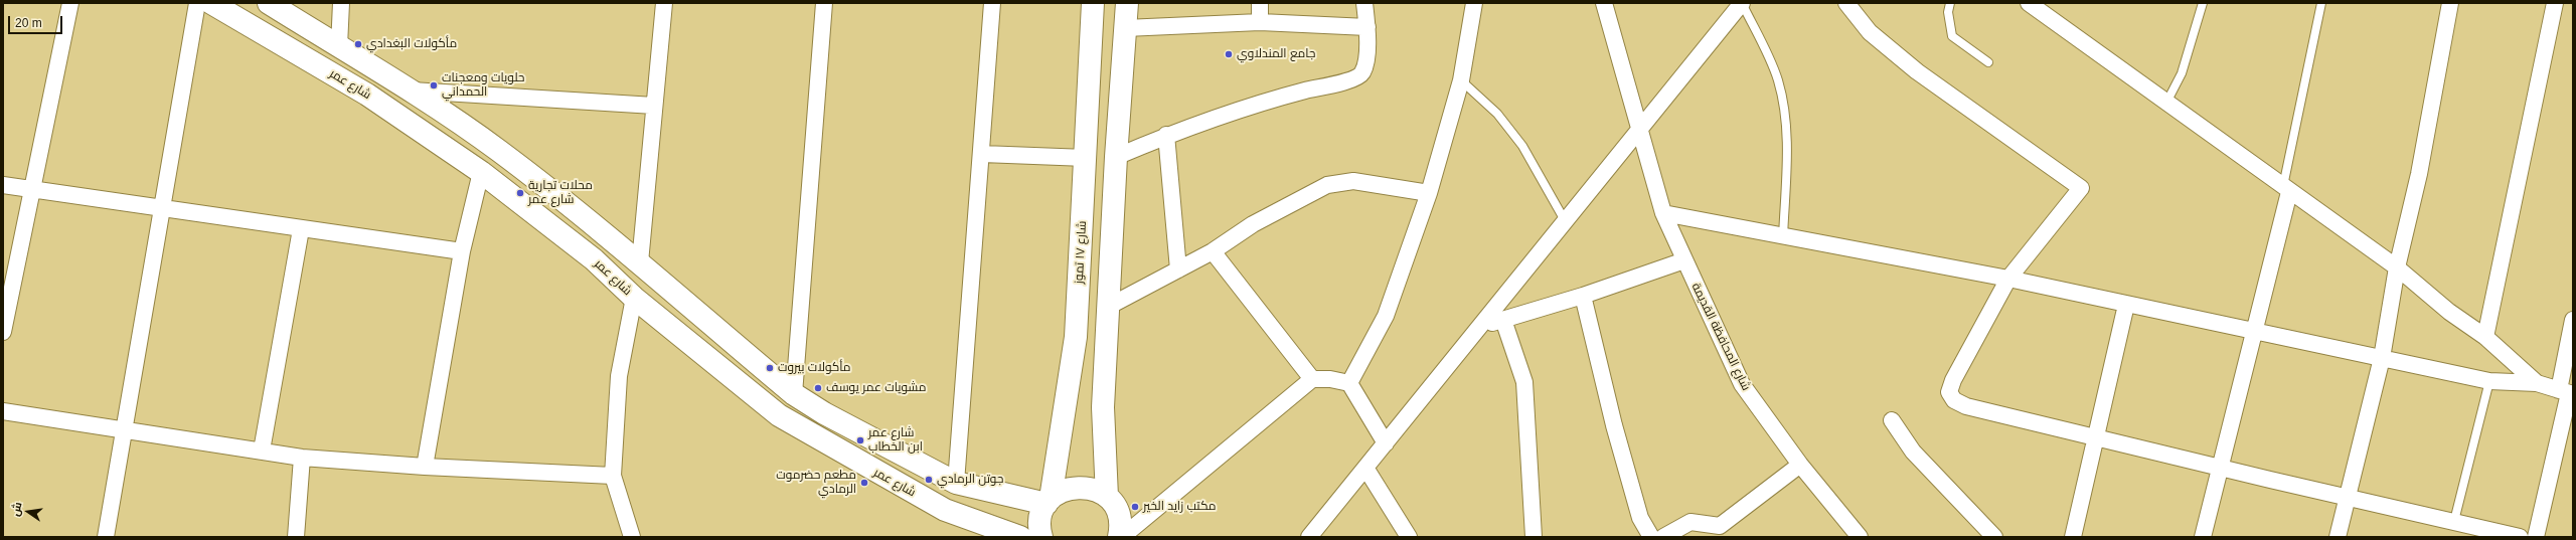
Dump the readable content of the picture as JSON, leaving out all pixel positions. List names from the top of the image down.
{
  "streets": {
    "main road": ["شارع عمر", "شارع ١٧ تموز"],
    "street": ["شارع المحافظة القديمة"]
  },
  "places": [
    "مأكولات البغدادي",
    "جامع المندلاوي",
    "حلويات ومعجنات الحمداني",
    "محلات تجارية شارع عمر",
    "مأكولات بيروت",
    "مشويات عمر يوسف",
    "شارع عمر ابن الخطاب",
    "جوتن الرمادي",
    "مطعم حضرموت الرمادي",
    "مكتب زايد الخير"
  ],
  "scale_bar": "20 m",
  "north": "left"
}
